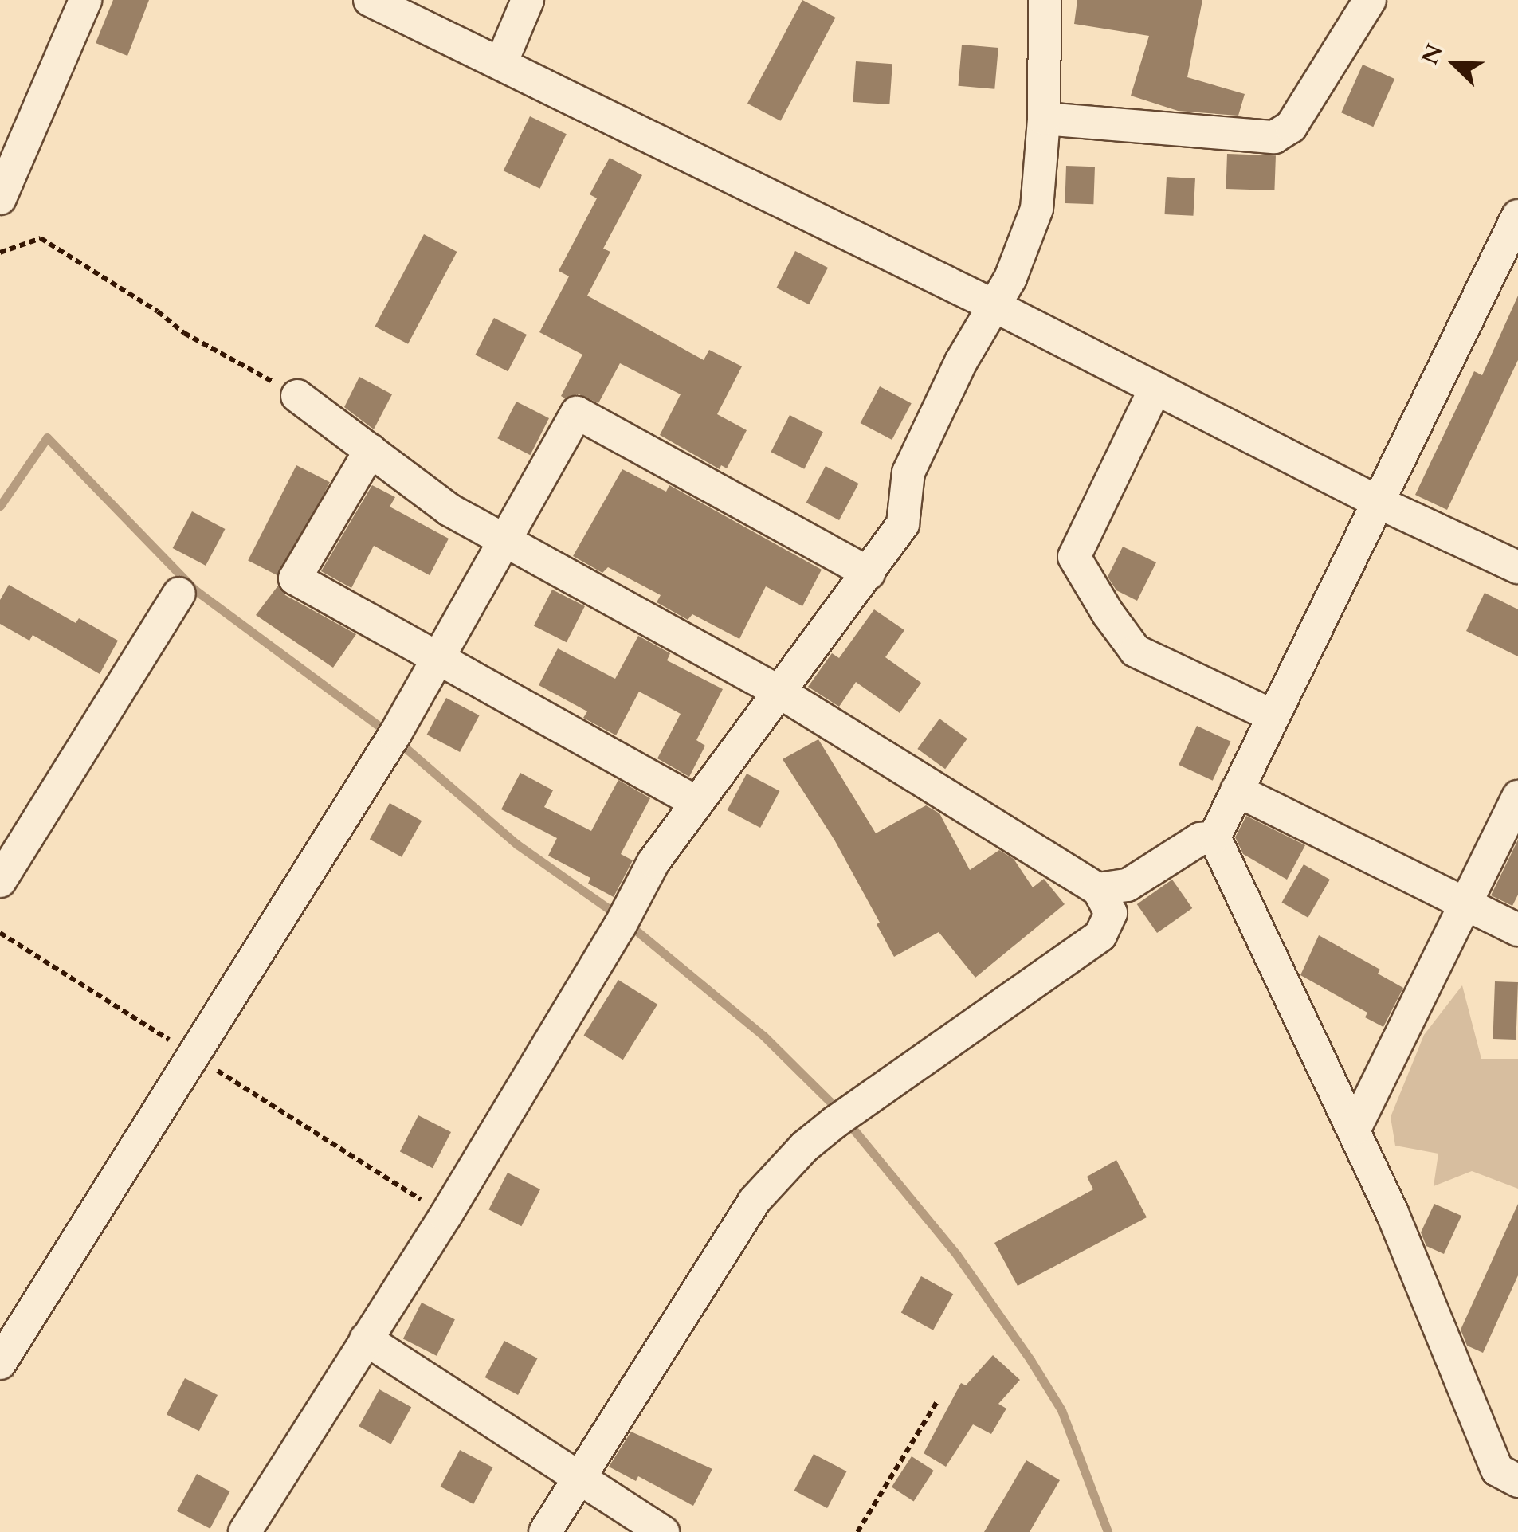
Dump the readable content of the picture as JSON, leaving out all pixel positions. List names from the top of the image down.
{
  "north": "top left"
}
